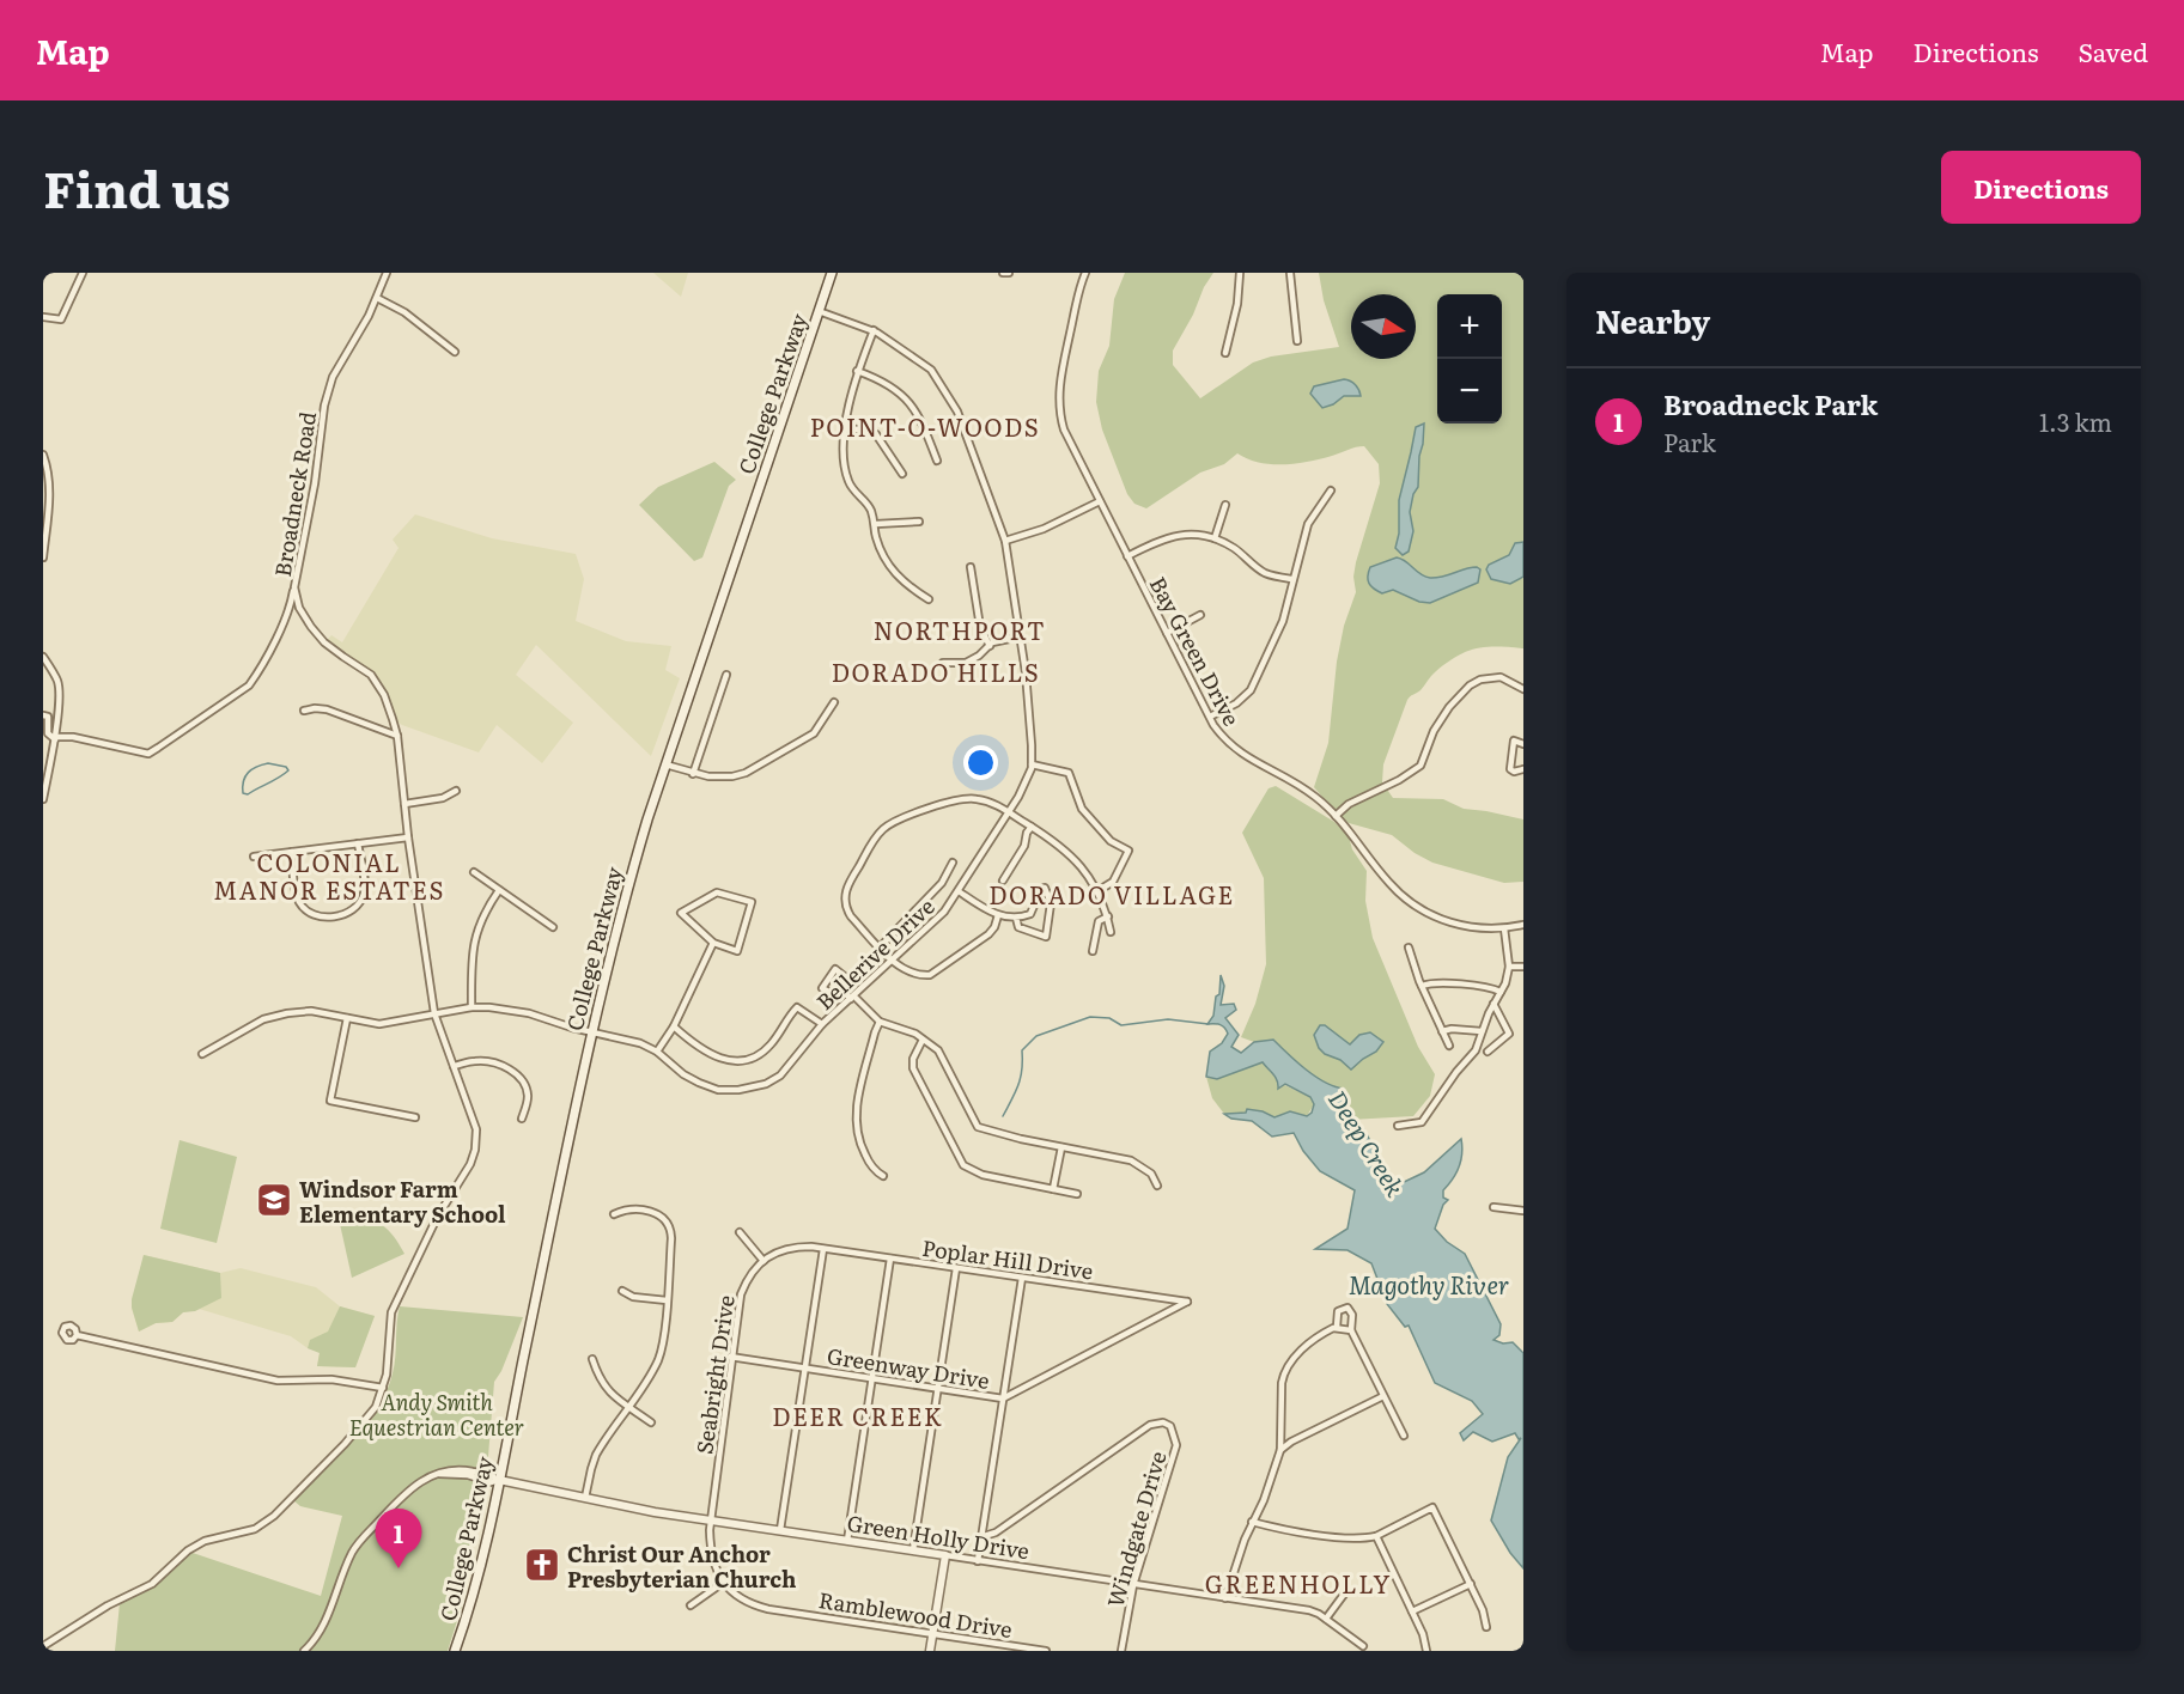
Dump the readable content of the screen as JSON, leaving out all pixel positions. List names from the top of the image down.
{
  "streets": {
    "main road": ["College Parkway"],
    "street": [
      "Broadneck Road",
      "Bay Green Drive",
      "Bellerive Drive",
      "Poplar Hill Drive",
      "Greenway Drive",
      "Seabright Drive",
      "Windgate Drive",
      "Green Holly Drive",
      "Ramblewood Drive"
    ]
  },
  "crossings": [
    ["College Parkway", "Bellerive Drive"],
    ["College Parkway", "Green Holly Drive"],
    ["Broadneck Road", "Bellerive Drive"],
    ["Poplar Hill Drive", "Greenway Drive"],
    ["Greenway Drive", "Seabright Drive"],
    ["Seabright Drive", "Green Holly Drive"],
    ["Windgate Drive", "Green Holly Drive"]
  ],
  "districts": [
    "POINT-O-WOODS",
    "NORTHPORT",
    "DORADO HILLS",
    "COLONIAL MANOR ESTATES",
    "DORADO VILLAGE",
    "DEER CREEK",
    "GREENHOLLY"
  ],
  "water": ["Deep Creek", "Magothy River"],
  "parks": ["Andy Smith Equestrian Center"],
  "places": {
    "school or university": ["Windsor Farm Elementary School"],
    "church": ["Christ Our Anchor Presbyterian Church"]
  },
  "north": "right",
  "page": {
    "header": "Map",
    "nav": ["Map", "Directions", "Saved"],
    "title": "Find us",
    "buttons": "Directions",
    "heading": "Nearby",
    "map_buttons": ["+", "−"],
    "list": [
      {
        "mark": "1",
        "name": "Broadneck Park",
        "note": "Park",
        "value": "1.3 km"
      }
    ],
    "pins": "1"
  }
}
